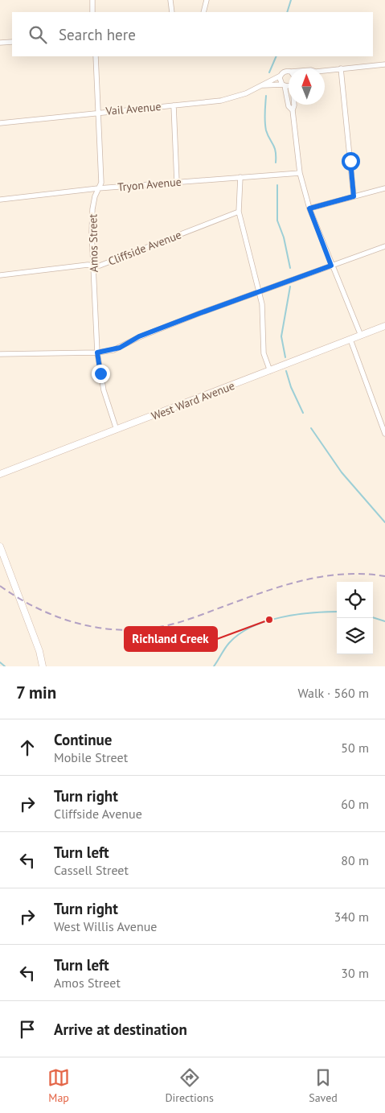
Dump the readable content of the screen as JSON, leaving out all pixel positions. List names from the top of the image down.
{
  "streets": {
    "street": [
      "Vail Avenue",
      "Tryon Avenue",
      "Amos Street",
      "Cliffside Avenue",
      "West Ward Avenue"
    ]
  },
  "crossings": [
    ["Vail Avenue", "Amos Street"],
    ["Tryon Avenue", "Amos Street"],
    ["Amos Street", "Cliffside Avenue"],
    ["Amos Street", "West Ward Avenue"]
  ],
  "places": ["Richland Creek"],
  "north": "top",
  "page": {
    "search": "Search here",
    "heading": ["7 min", "Walk · 560 m"],
    "list": [
      ["Continue", "Mobile Street", "50 m"],
      ["Turn right", "Cliffside Avenue", "60 m"],
      ["Turn left", "Cassell Street", "80 m"],
      ["Turn right", "West Willis Avenue", "340 m"],
      ["Turn left", "Amos Street", "30 m"],
      "Arrive at destination"
    ],
    "nav": ["Map", "Directions", "Saved"]
  }
}
